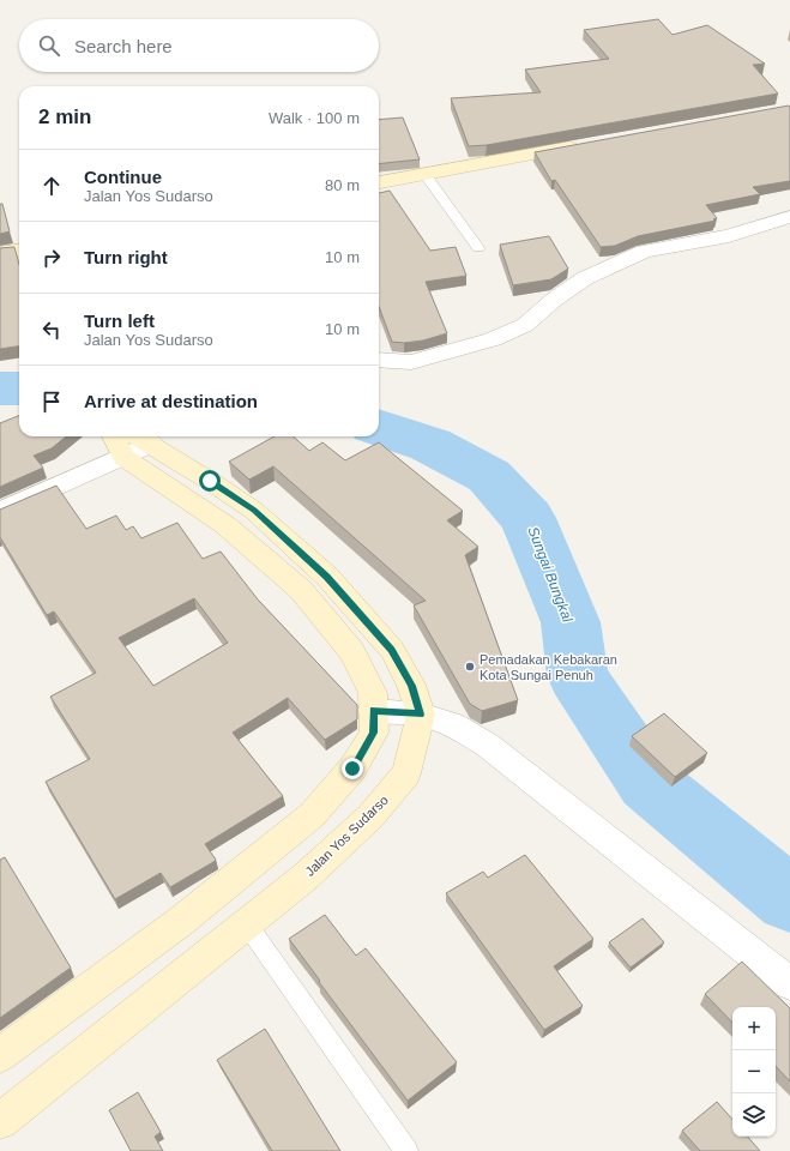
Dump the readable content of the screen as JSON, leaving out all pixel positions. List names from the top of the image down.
{
  "streets": {
    "main road": ["Jalan Yos Sudarso"]
  },
  "water": ["Sungai Bungkal"],
  "places": ["Pemadakan Kebakaran Kota Sungai Penuh"],
  "page": {
    "search": "Search here",
    "heading": ["2 min", "Walk · 100 m"],
    "list": [
      ["Continue", "Jalan Yos Sudarso", "80 m"],
      ["Turn right", "10 m"],
      ["Turn left", "Jalan Yos Sudarso", "10 m"],
      "Arrive at destination"
    ],
    "map_buttons": ["+", "−"]
  }
}
